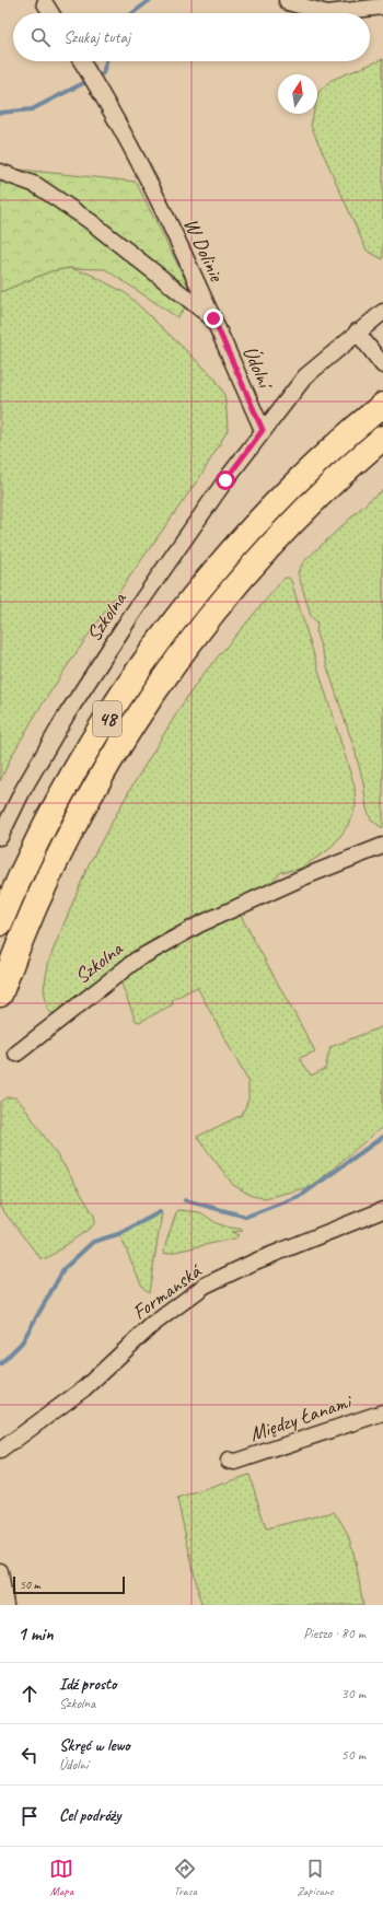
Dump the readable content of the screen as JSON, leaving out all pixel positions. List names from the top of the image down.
{
  "streets": {
    "highway": ["48"],
    "street": [
      "W Dolinie",
      "Údolní",
      "Szkolna",
      "Formanská",
      "Między Łanami"
    ]
  },
  "crossings": [
    ["W Dolinie", "Údolní"],
    ["Údolní", "Szkolna"]
  ],
  "scale_bar": "50 m",
  "north": "top",
  "page": {
    "search": "Szukaj tutaj",
    "scale": "50 m",
    "heading": ["1 min", "Pieszo · 80 m"],
    "list": [
      ["Idź prosto", "Szkolna", "30 m"],
      ["Skręć w lewo", "Údolní", "50 m"],
      "Cel podróży"
    ],
    "nav": ["Mapa", "Trasa", "Zapisane"]
  }
}
